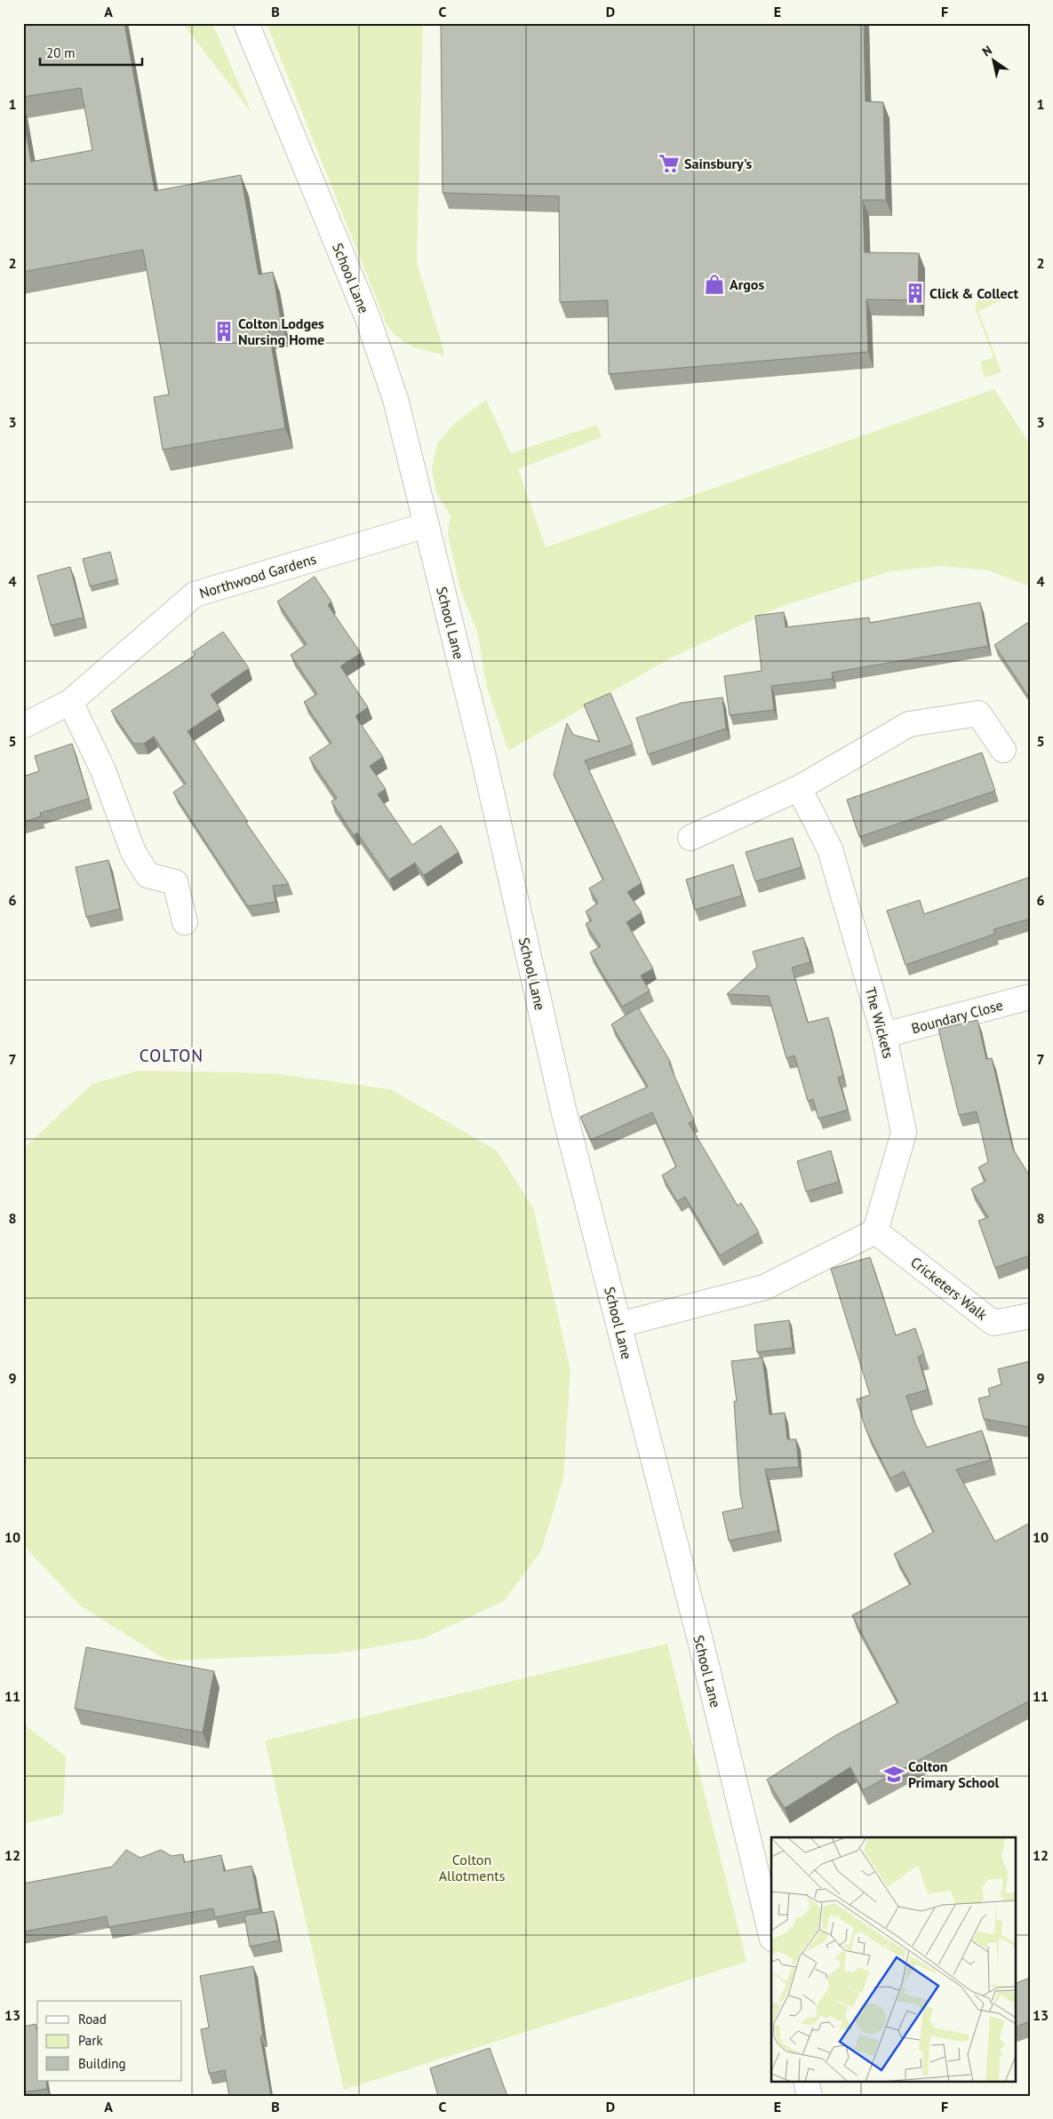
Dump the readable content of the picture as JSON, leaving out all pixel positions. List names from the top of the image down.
{
  "streets": {
    "street": [
      "School Lane",
      "Northwood Gardens",
      "Boundary Close",
      "The Wickets",
      "Cricketers Walk"
    ]
  },
  "crossings": [
    ["School Lane", "Northwood Gardens"],
    ["Boundary Close", "The Wickets"],
    ["The Wickets", "Cricketers Walk"]
  ],
  "districts": ["COLTON"],
  "parks": ["Colton Allotments"],
  "places": {
    "supermarket": ["Sainsbury's"],
    "shop": ["Argos"],
    "building": ["Click & Collect", "Colton Lodges Nursing Home"],
    "school or university": ["Colton Primary School"]
  },
  "legend": ["Road", "Park", "Building"],
  "scale_bar": "20 m",
  "north": "top left",
  "grid": {
    "columns": [
      "A",
      "B",
      "C",
      "D",
      "E",
      "F"
    ],
    "rows": [
      "1",
      "2",
      "3",
      "4",
      "5",
      "6",
      "7",
      "8",
      "9",
      "10",
      "11",
      "12",
      "13"
    ]
  }
}
